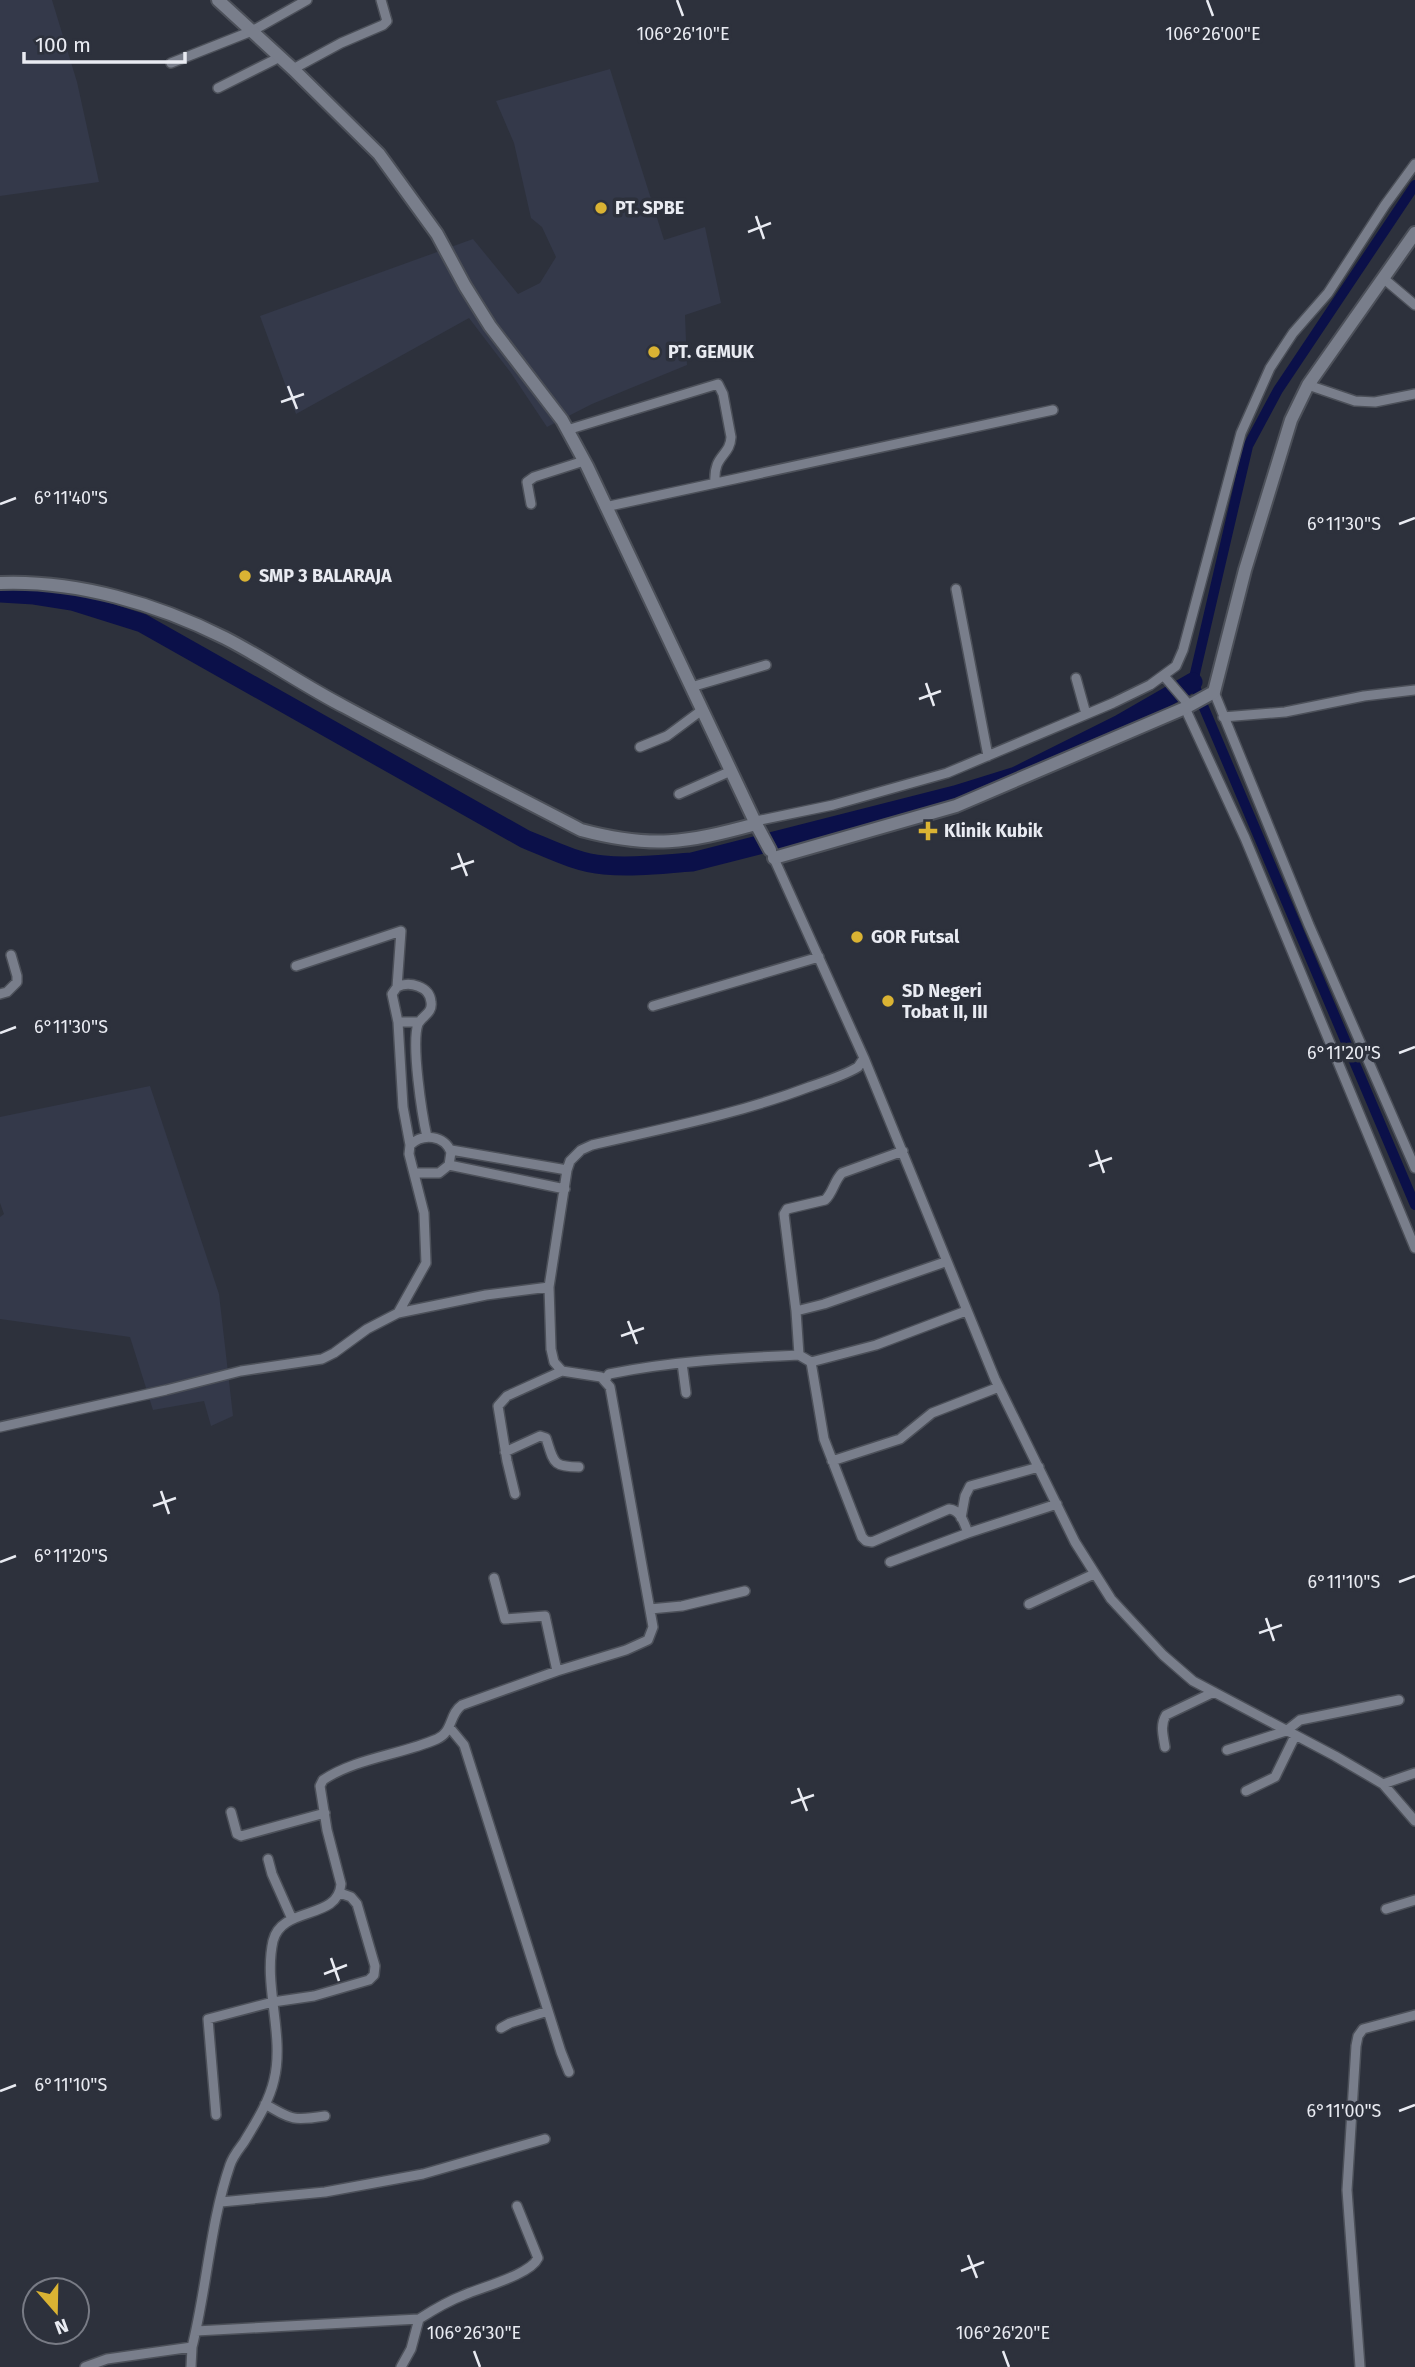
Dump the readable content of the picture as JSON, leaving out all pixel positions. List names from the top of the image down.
{
  "places": {
    "other": [
      "PT. SPBE",
      "PT. GEMUK",
      "SMP 3 BALARAJA",
      "GOR Futsal",
      "SD Negeri Tobat II, III"
    ],
    "health": ["Klinik Kubik"]
  },
  "scale_bar": "100 m",
  "north": "bottom",
  "coordinates": [
    "106°26'10\"E",
    "106°26'00\"E",
    "6°11'40\"S",
    "6°11'30\"S",
    "6°11'20\"S",
    "6°11'10\"S",
    "6°11'00\"S",
    "106°26'30\"E",
    "106°26'20\"E"
  ]
}
